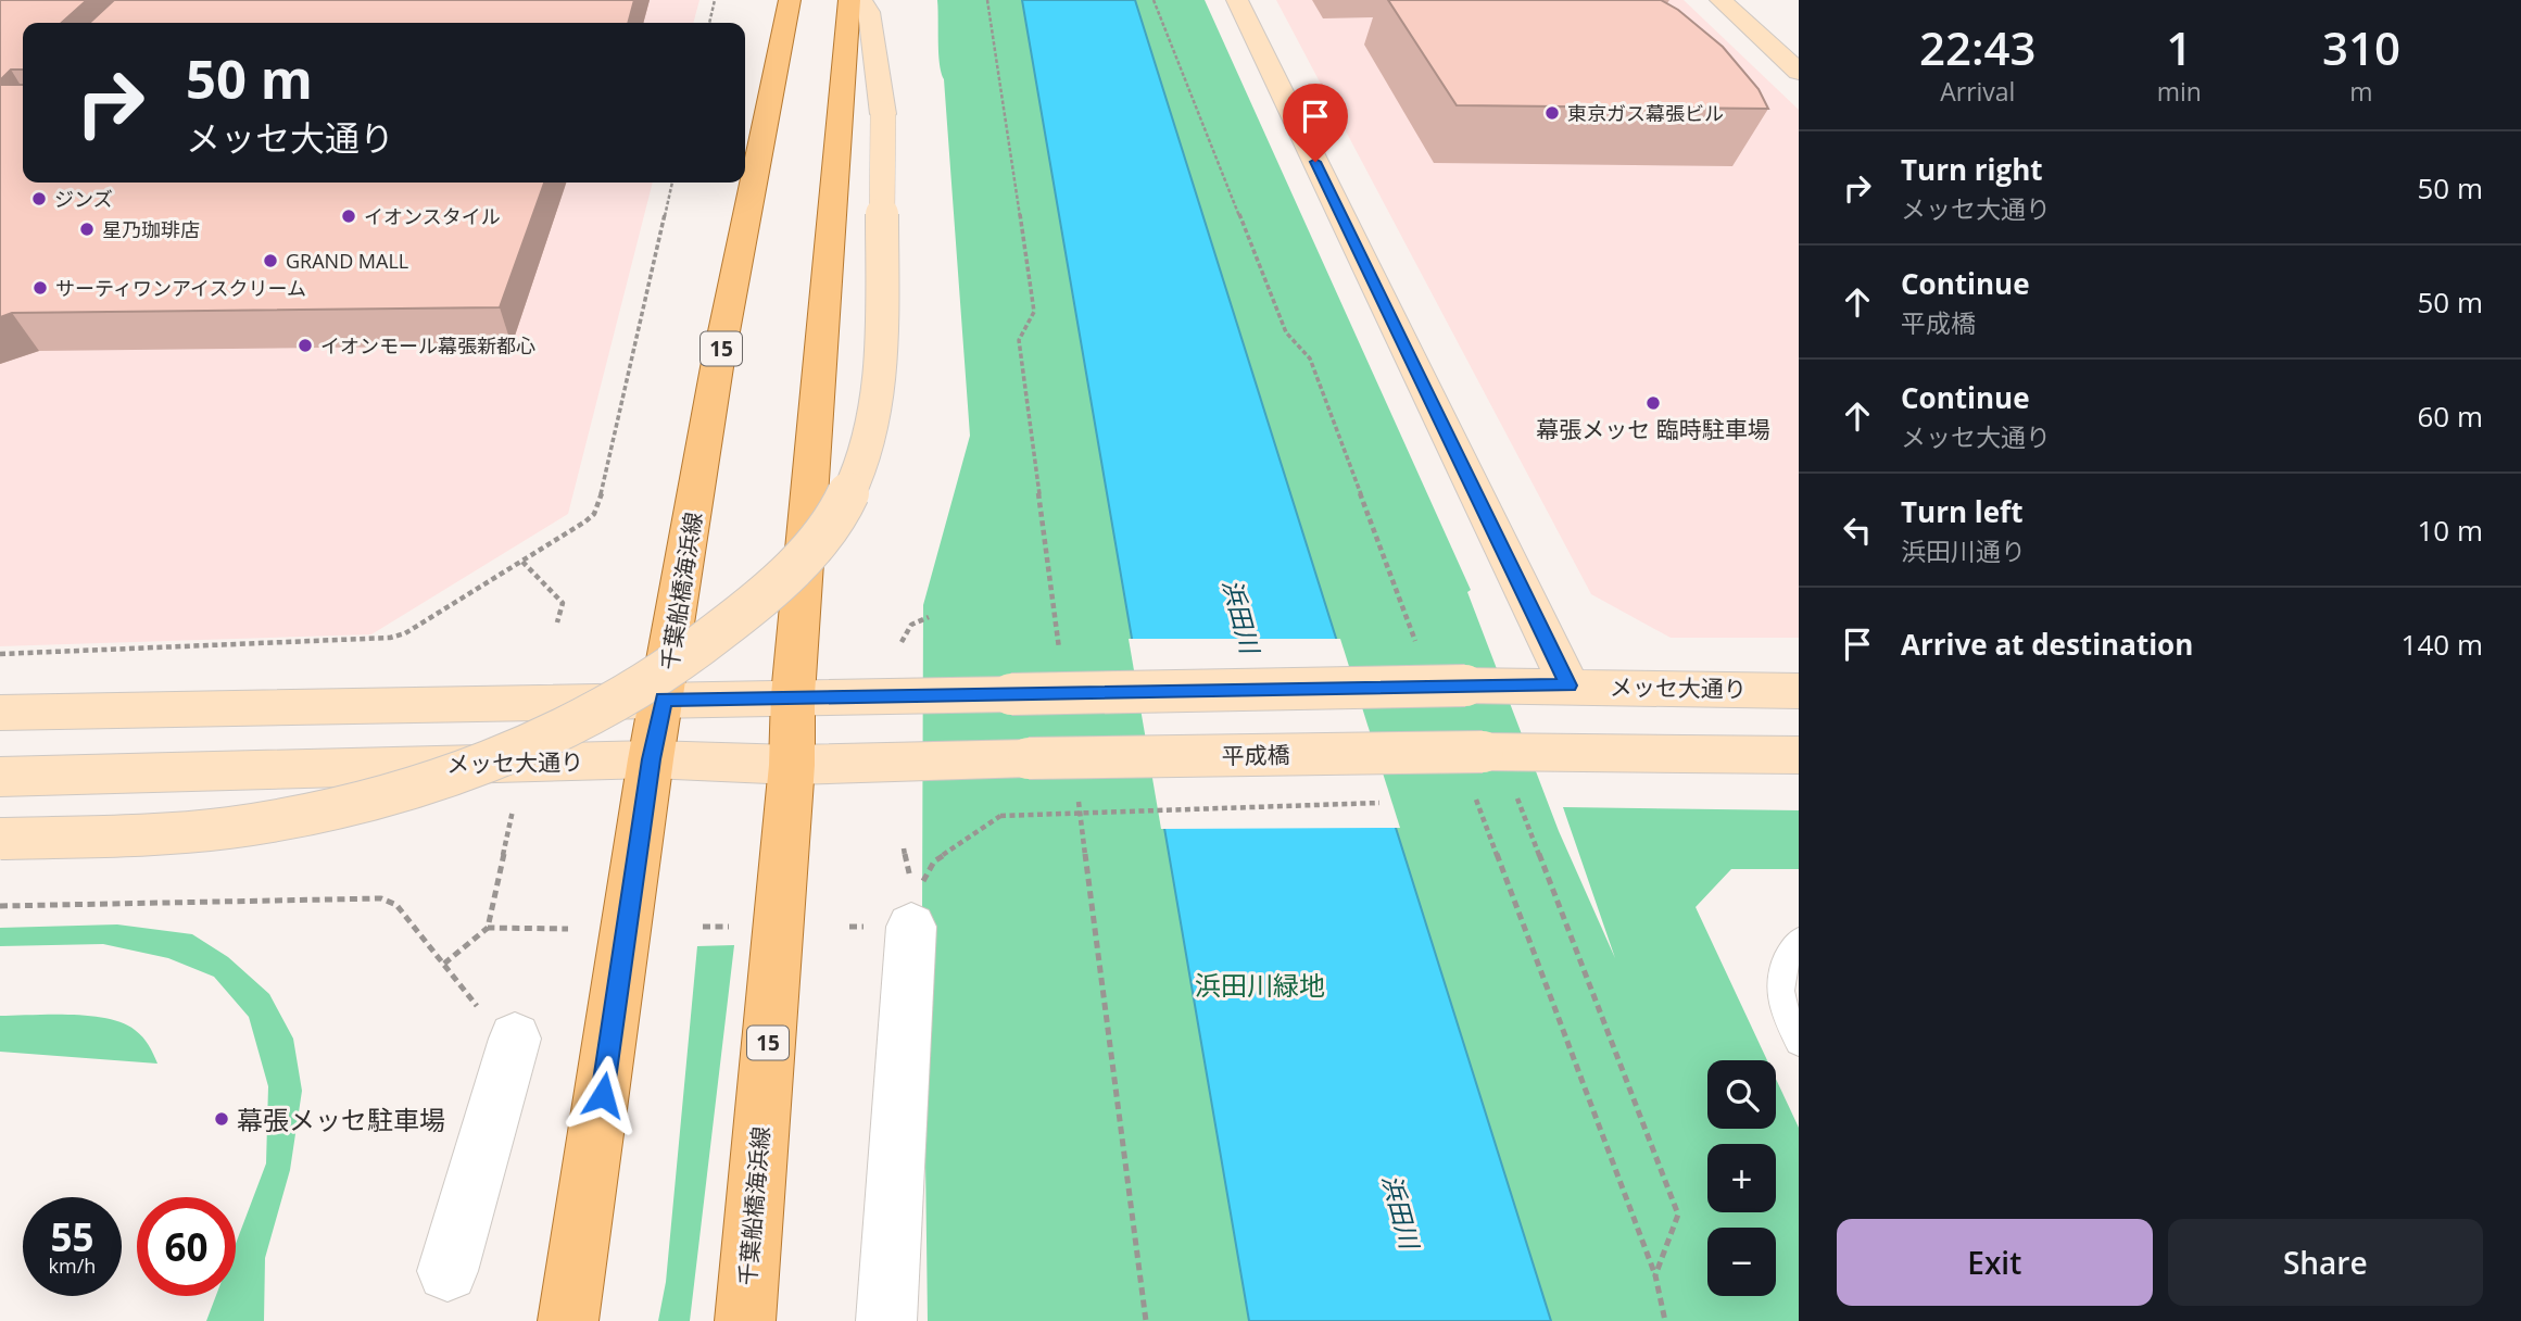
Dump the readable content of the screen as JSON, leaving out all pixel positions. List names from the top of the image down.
{
  "streets": {
    "main road": ["15", "千葉船橋海浜線"],
    "street": ["メッセ大通り", "平成橋"]
  },
  "crossings": [
    ["千葉船橋海浜線", "メッセ大通り"],
    ["メッセ大通り", "平成橋"]
  ],
  "water": ["浜田川"],
  "parks": ["浜田川緑地"],
  "places": [
    "東京ガス幕張ビル",
    "ジンズ",
    "イオンスタイル",
    "星乃珈琲店",
    "GRAND MALL",
    "サーティワンアイスクリーム",
    "イオンモール幕張新都心",
    "幕張メッセ 臨時駐車場",
    "幕張メッセ駐車場"
  ],
  "page": {
    "eta": [
      "22:43",
      "Arrival",
      "1",
      "min",
      "310",
      "m"
    ],
    "turn": ["50 m", "メッセ大通り"],
    "list": [
      {
        "name": "Turn right",
        "note": "メッセ大通り",
        "value": "50 m"
      },
      {
        "name": "Continue",
        "note": "平成橋",
        "value": "50 m"
      },
      {
        "name": "Continue",
        "note": "メッセ大通り",
        "value": "60 m"
      },
      {
        "name": "Turn left",
        "note": "浜田川通り",
        "value": "10 m"
      },
      {
        "name": "Arrive at destination",
        "value": "140 m"
      }
    ],
    "map_buttons": ["+", "−"],
    "speed": "55 km/h",
    "limit": "60",
    "buttons": ["Exit", "Share"]
  }
}
